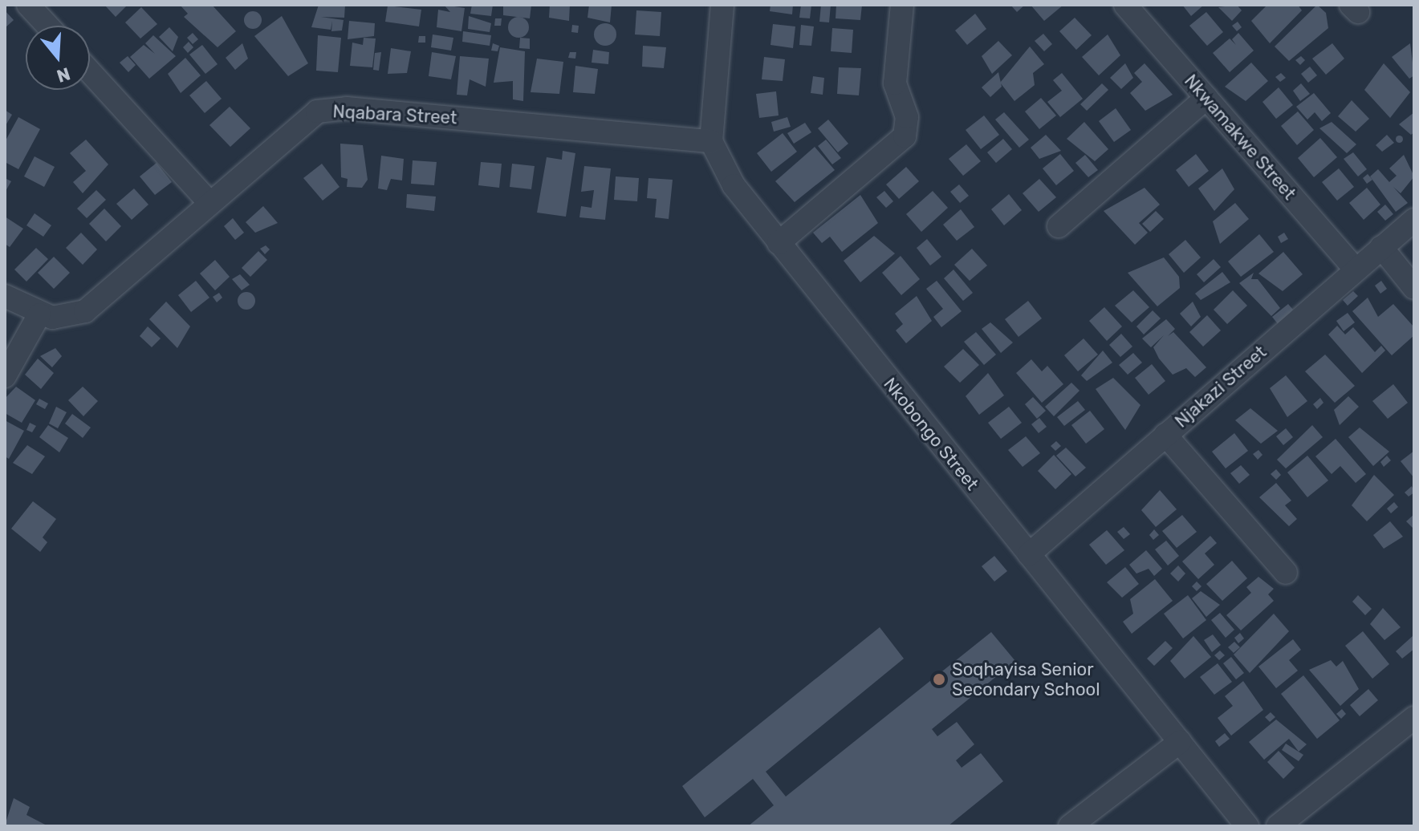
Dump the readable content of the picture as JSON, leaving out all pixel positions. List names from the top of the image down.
{
  "streets": {
    "street": [
      "Nqabara Street",
      "Nkwamakwe Street",
      "Njakazi Street",
      "Nkobongo Street"
    ]
  },
  "crossings": [
    ["Nqabara Street", "Nkobongo Street"],
    ["Nkwamakwe Street", "Njakazi Street"],
    ["Njakazi Street", "Nkobongo Street"]
  ],
  "places": ["Soqhayisa Senior Secondary School"],
  "north": "bottom"
}
